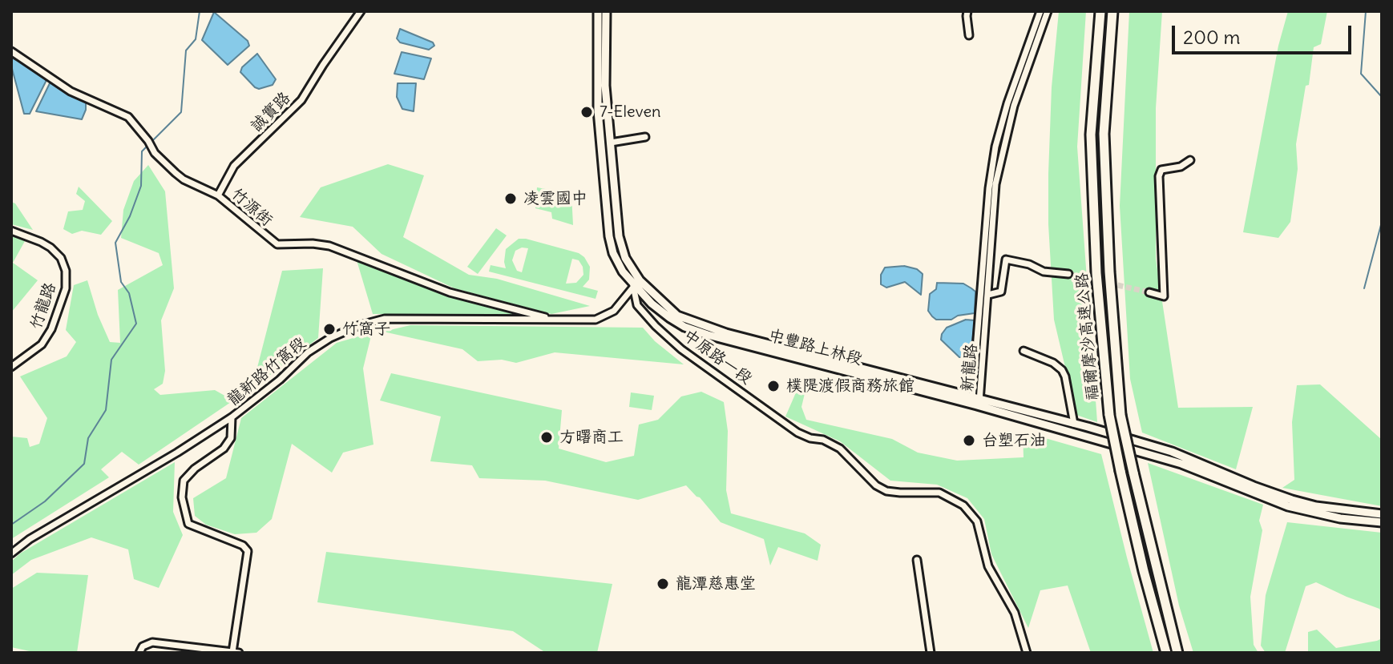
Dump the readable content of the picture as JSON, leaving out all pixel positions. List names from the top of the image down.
{
  "streets": {
    "highway": ["福爾摩沙高速公路"],
    "main road": ["中豐路上林段"],
    "street": [
      "誠實路",
      "竹源街",
      "竹龍路",
      "中原路一段",
      "新龍路",
      "龍新路竹窩段"
    ]
  },
  "crossings": [
    ["誠實路", "竹源街"],
    ["竹源街", "龍新路竹窩段"],
    ["中豐路上林段", "中原路一段"],
    ["中豐路上林段", "新龍路"],
    ["中豐路上林段", "龍新路竹窩段"],
    ["中原路一段", "龍新路竹窩段"]
  ],
  "places": [
    "7-Eleven",
    "凌雲國中",
    "竹窩子",
    "樸隄渡假商務旅館",
    "方曙商工",
    "台塑石油",
    "龍潭慈惠堂"
  ],
  "scale_bar": "200 m"
}
